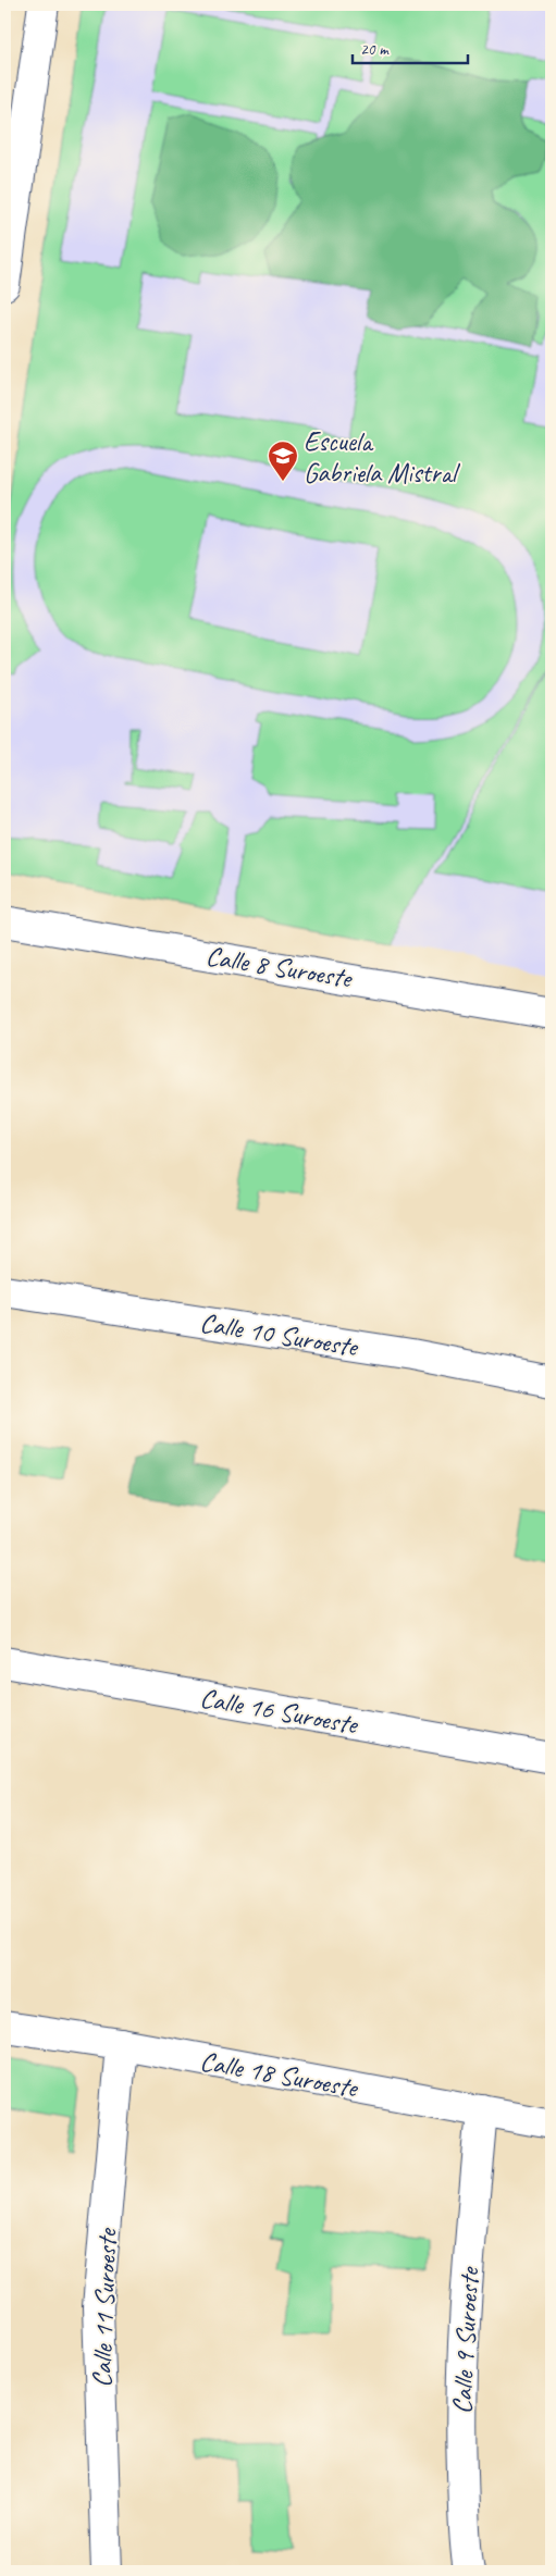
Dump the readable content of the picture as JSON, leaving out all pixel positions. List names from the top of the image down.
{
  "streets": {
    "street": [
      "Calle 8 Suroeste",
      "Calle 10 Suroeste",
      "Calle 16 Suroeste",
      "Calle 18 Suroeste",
      "Calle 11 Suroeste",
      "Calle 9 Suroeste"
    ]
  },
  "crossings": [
    ["Calle 18 Suroeste", "Calle 11 Suroeste"],
    ["Calle 18 Suroeste", "Calle 9 Suroeste"]
  ],
  "places": {
    "school or university": ["Escuela Gabriela Mistral"]
  },
  "scale_bar": "20 m"
}
